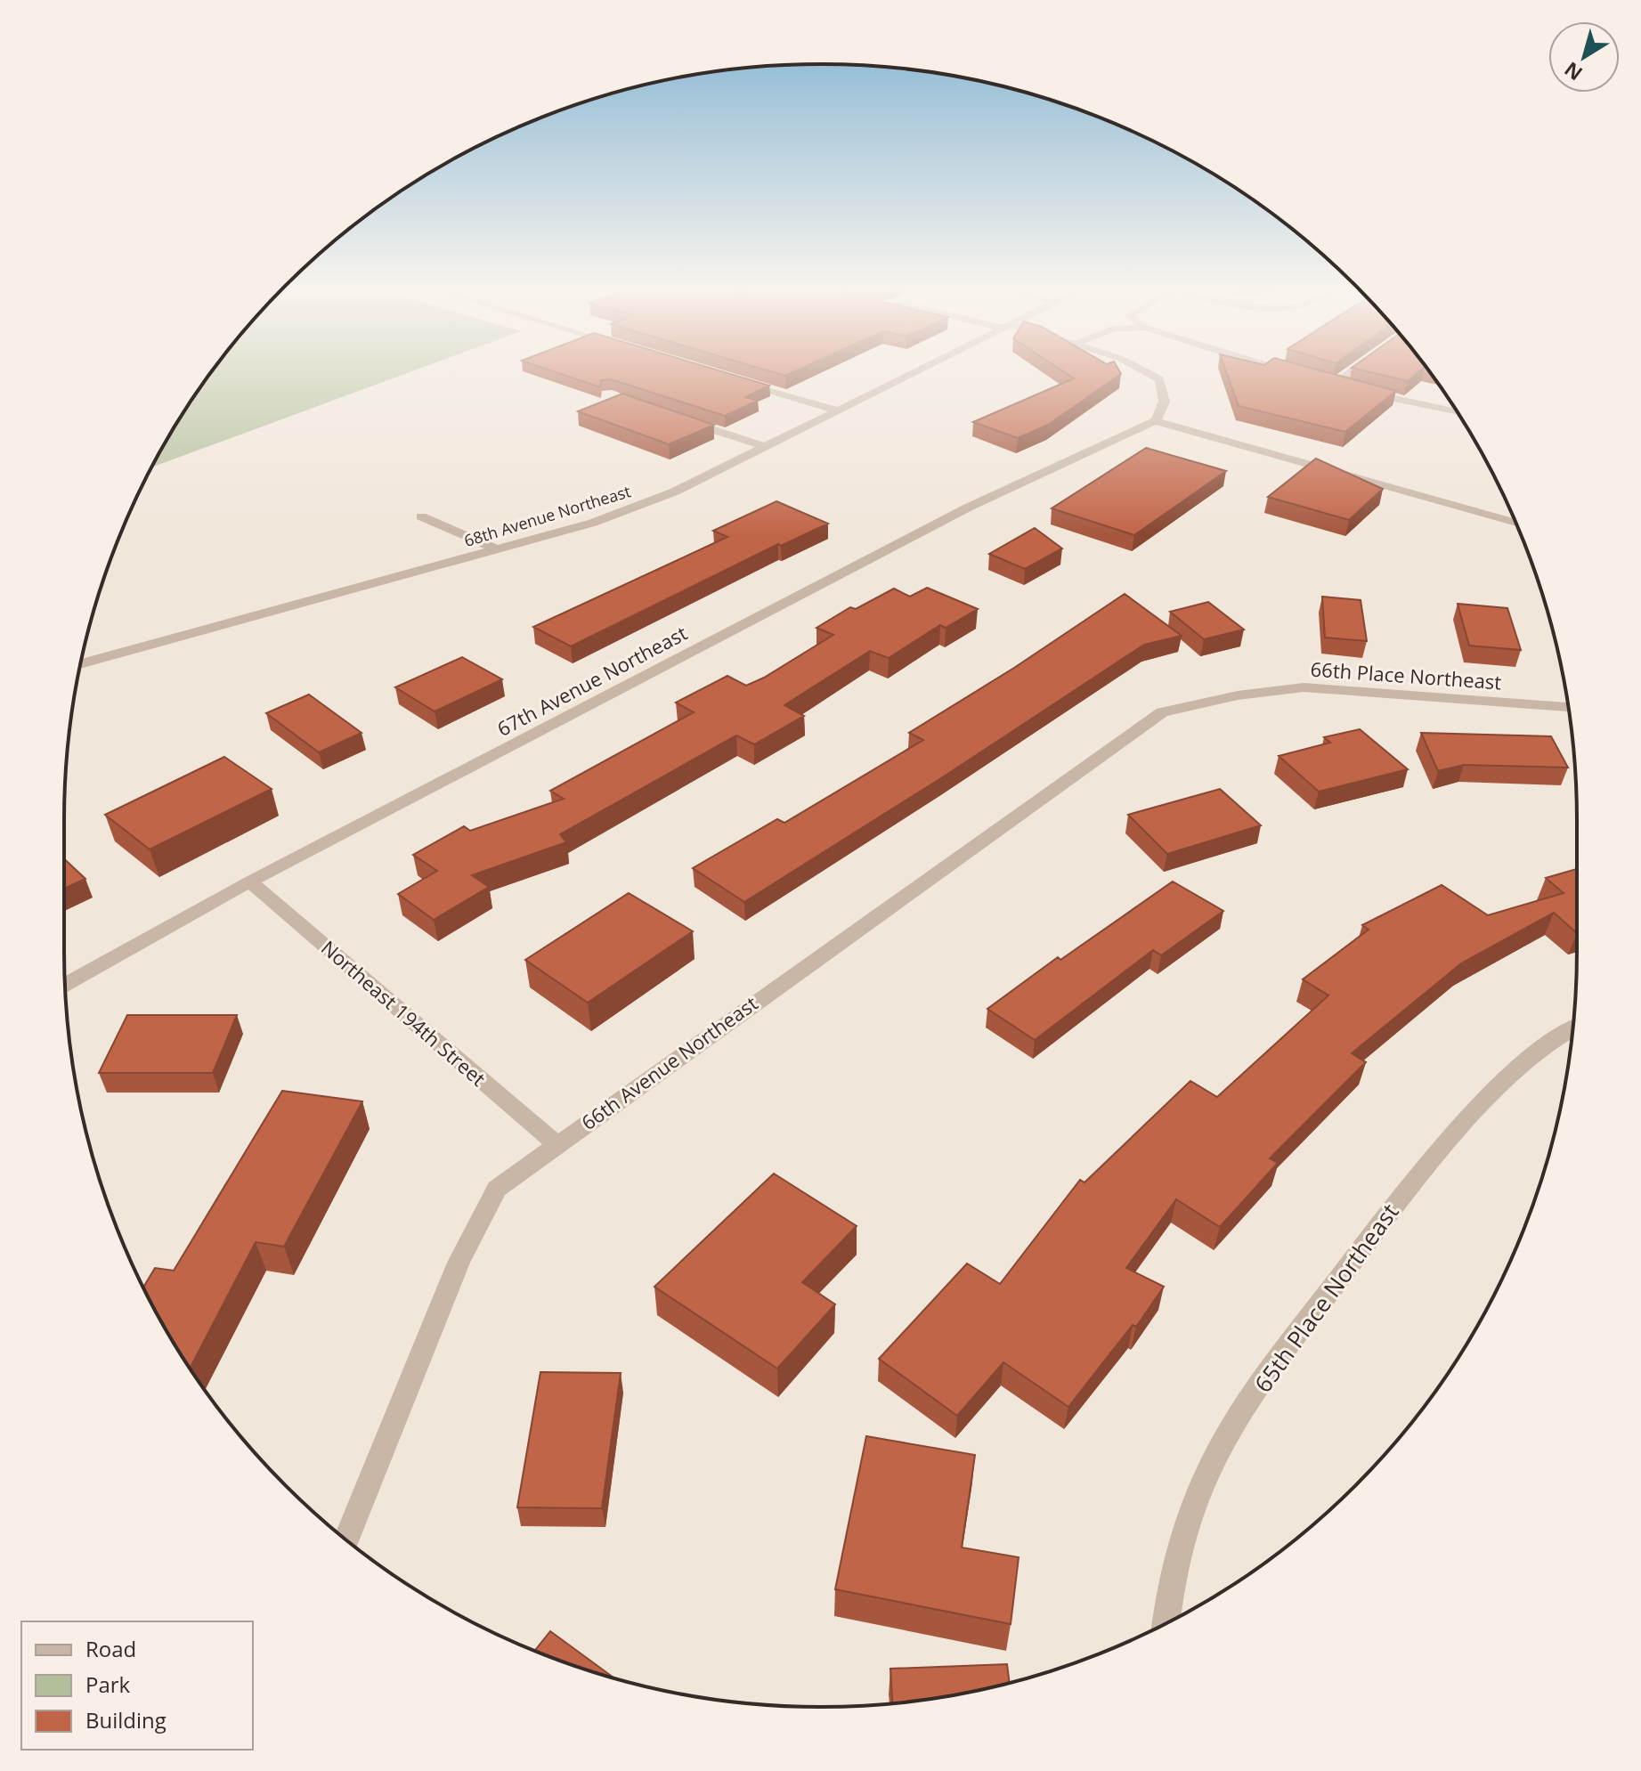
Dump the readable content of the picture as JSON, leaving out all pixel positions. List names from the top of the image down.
{
  "streets": {
    "street": [
      "68th Avenue Northeast",
      "66th Place Northeast",
      "67th Avenue Northeast",
      "Northeast 194th Street",
      "66th Avenue Northeast",
      "65th Place Northeast"
    ]
  },
  "crossings": [
    ["66th Place Northeast", "66th Avenue Northeast"],
    ["67th Avenue Northeast", "Northeast 194th Street"],
    ["Northeast 194th Street", "66th Avenue Northeast"]
  ],
  "legend": ["Road", "Park", "Building"],
  "north": "bottom left"
}
